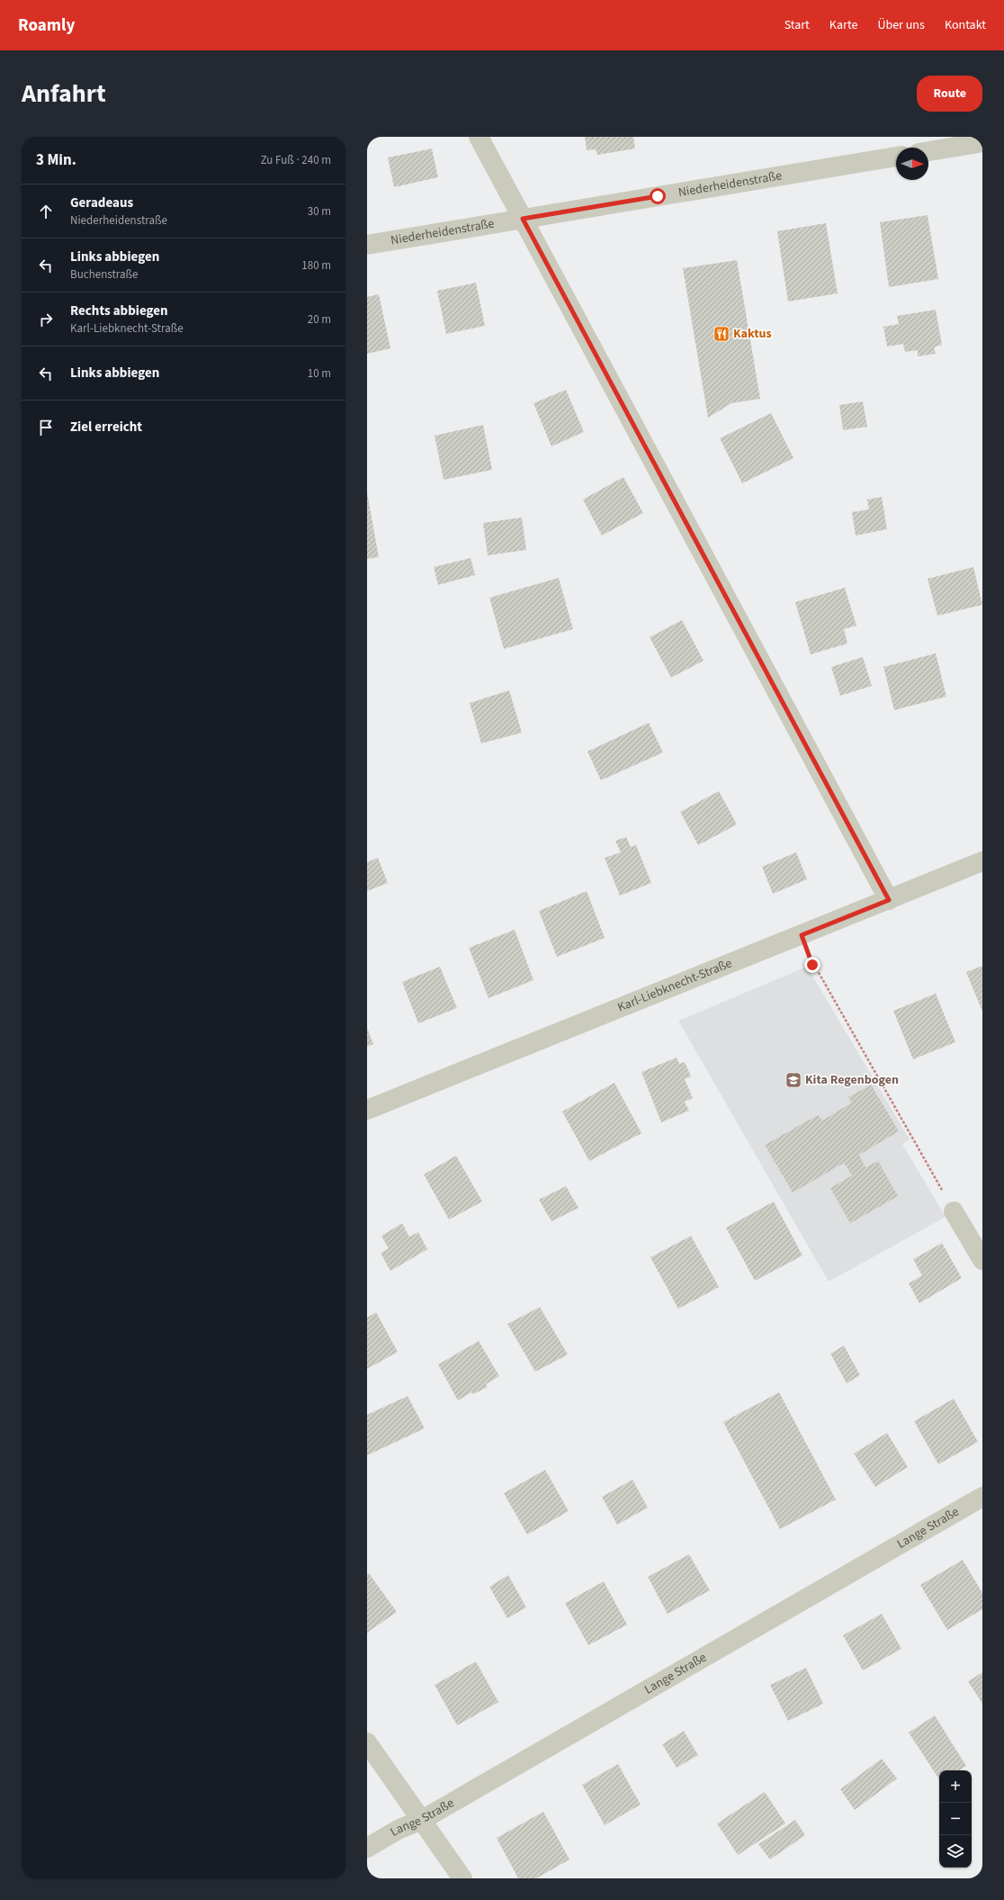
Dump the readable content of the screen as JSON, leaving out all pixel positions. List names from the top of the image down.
{
  "streets": {
    "street": ["Niederheidenstraße", "Karl-Liebknecht-Straße", "Lange Straße"]
  },
  "places": {
    "restaurant": ["Kaktus"],
    "school or university": ["Kita Regenbogen"]
  },
  "north": "right",
  "page": {
    "header": "Roamly",
    "nav": [
      "Start",
      "Karte",
      "Über uns",
      "Kontakt"
    ],
    "title": "Anfahrt",
    "buttons": "Route",
    "heading": ["3 Min.", "Zu Fuß · 240 m"],
    "list": [
      ["Geradeaus", "Niederheidenstraße", "30 m"],
      ["Links abbiegen", "Buchenstraße", "180 m"],
      ["Rechts abbiegen", "Karl-Liebknecht-Straße", "20 m"],
      ["Links abbiegen", "10 m"],
      "Ziel erreicht"
    ],
    "map_buttons": ["+", "−"]
  }
}
